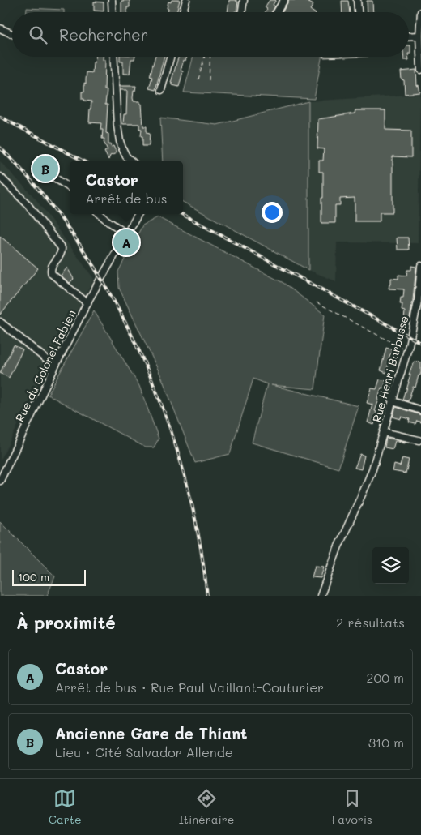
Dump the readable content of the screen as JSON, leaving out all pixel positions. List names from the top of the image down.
{
  "streets": {
    "street": ["Rue du Colonel Fabien", "Rue Henri Barbusse"]
  },
  "scale_bar": "100 m",
  "page": {
    "search": "Rechercher",
    "pins": ["B", "A"],
    "popup": ["Castor", "Arrêt de bus"],
    "scale": "100 m",
    "heading": ["À proximité", "2 résultats"],
    "list": [
      {
        "mark": "A",
        "name": "Castor",
        "note": "Arrêt de bus · Rue Paul Vaillant-Couturier",
        "value": "200 m"
      },
      {
        "mark": "B",
        "name": "Ancienne Gare de Thiant",
        "note": "Lieu · Cité Salvador Allende",
        "value": "310 m"
      }
    ],
    "nav": ["Carte", "Itinéraire", "Favoris"]
  }
}
